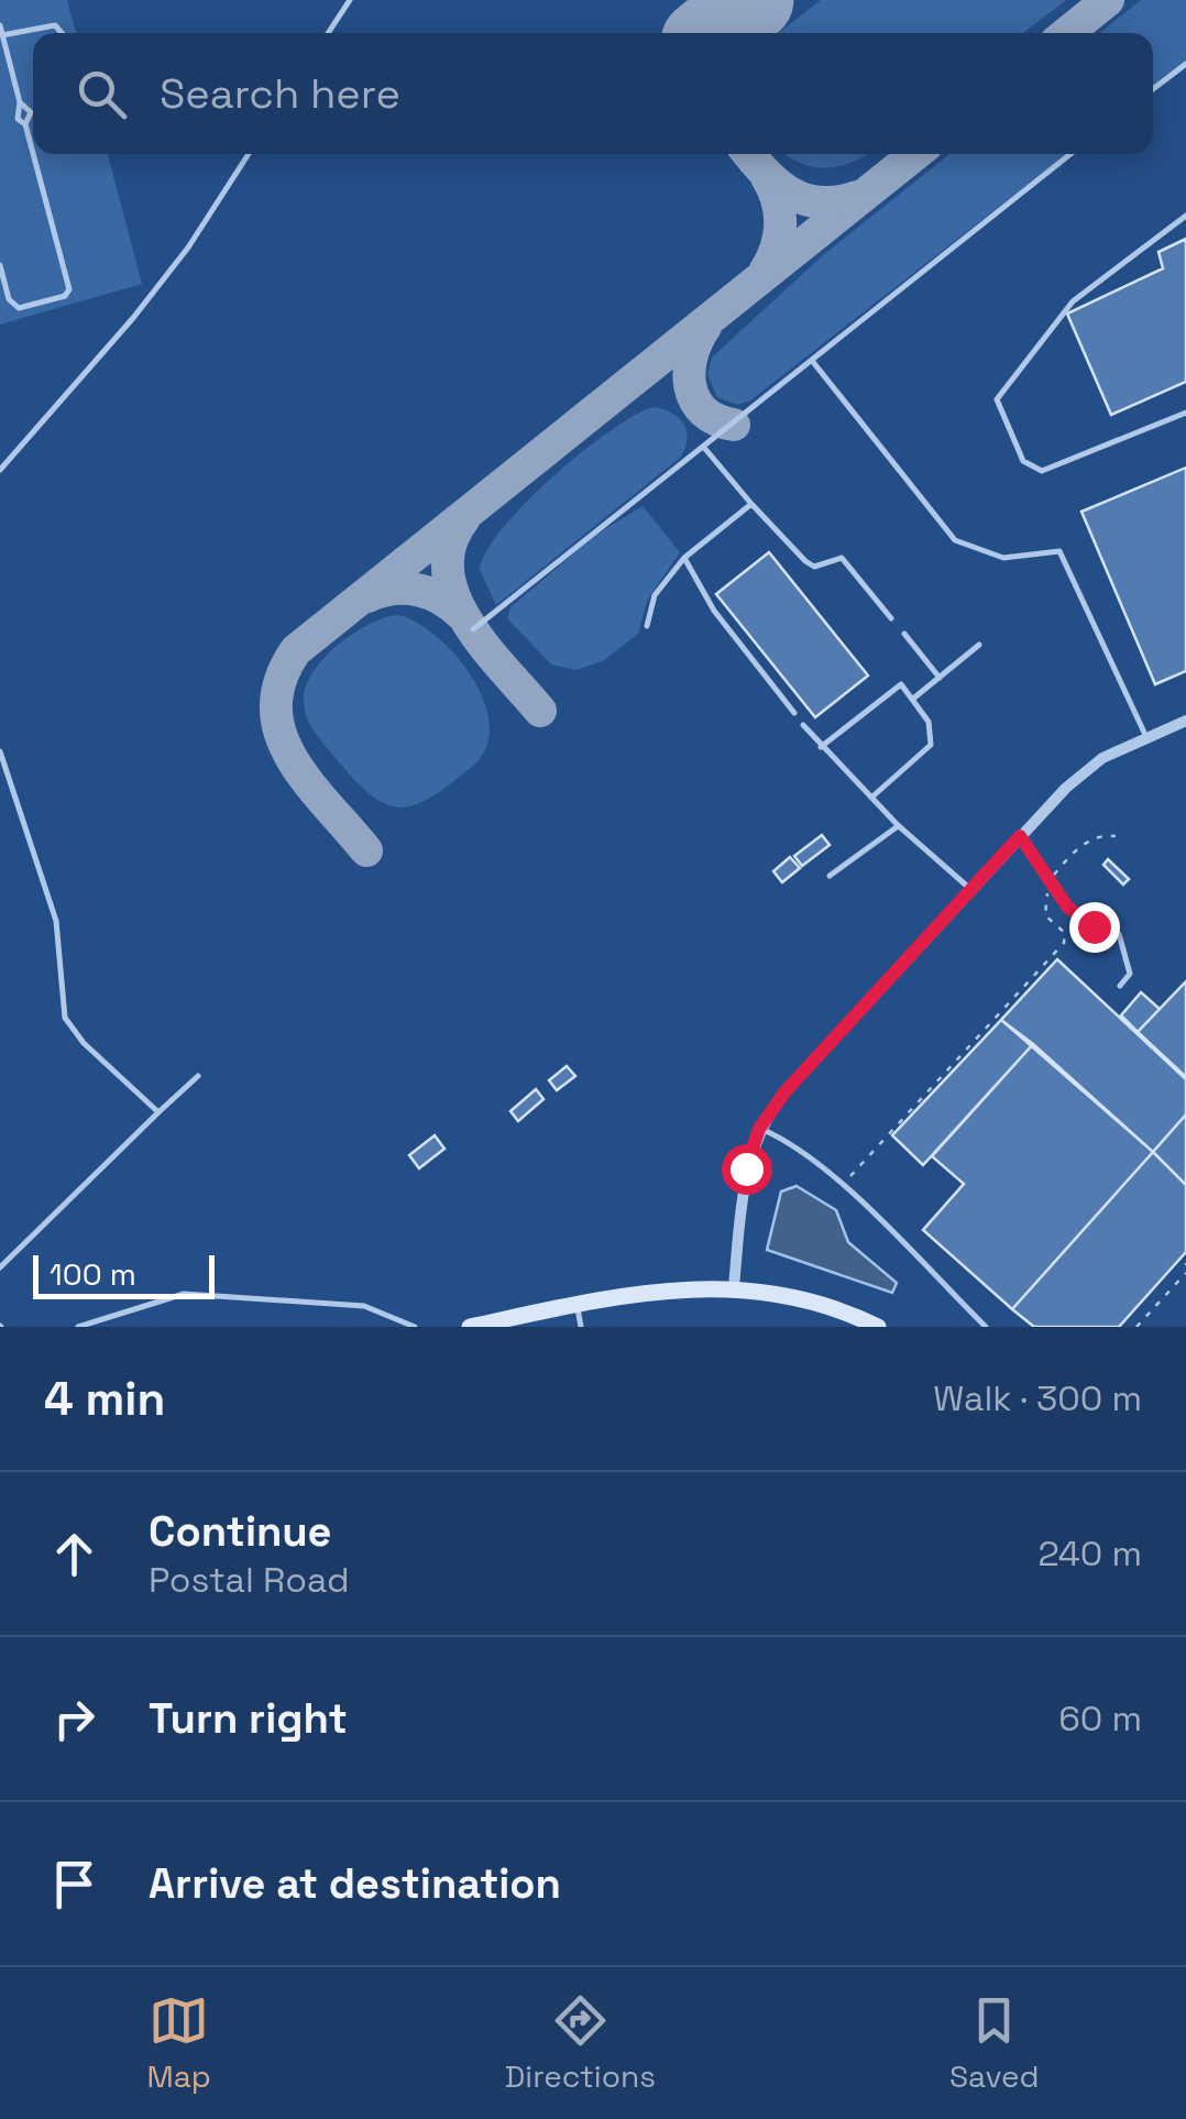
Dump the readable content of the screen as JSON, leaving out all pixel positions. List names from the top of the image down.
{
  "scale_bar": "100 m",
  "page": {
    "search": "Search here",
    "scale": "100 m",
    "heading": ["4 min", "Walk · 300 m"],
    "list": [
      ["Continue", "Postal Road", "240 m"],
      ["Turn right", "60 m"],
      "Arrive at destination"
    ],
    "nav": ["Map", "Directions", "Saved"]
  }
}
